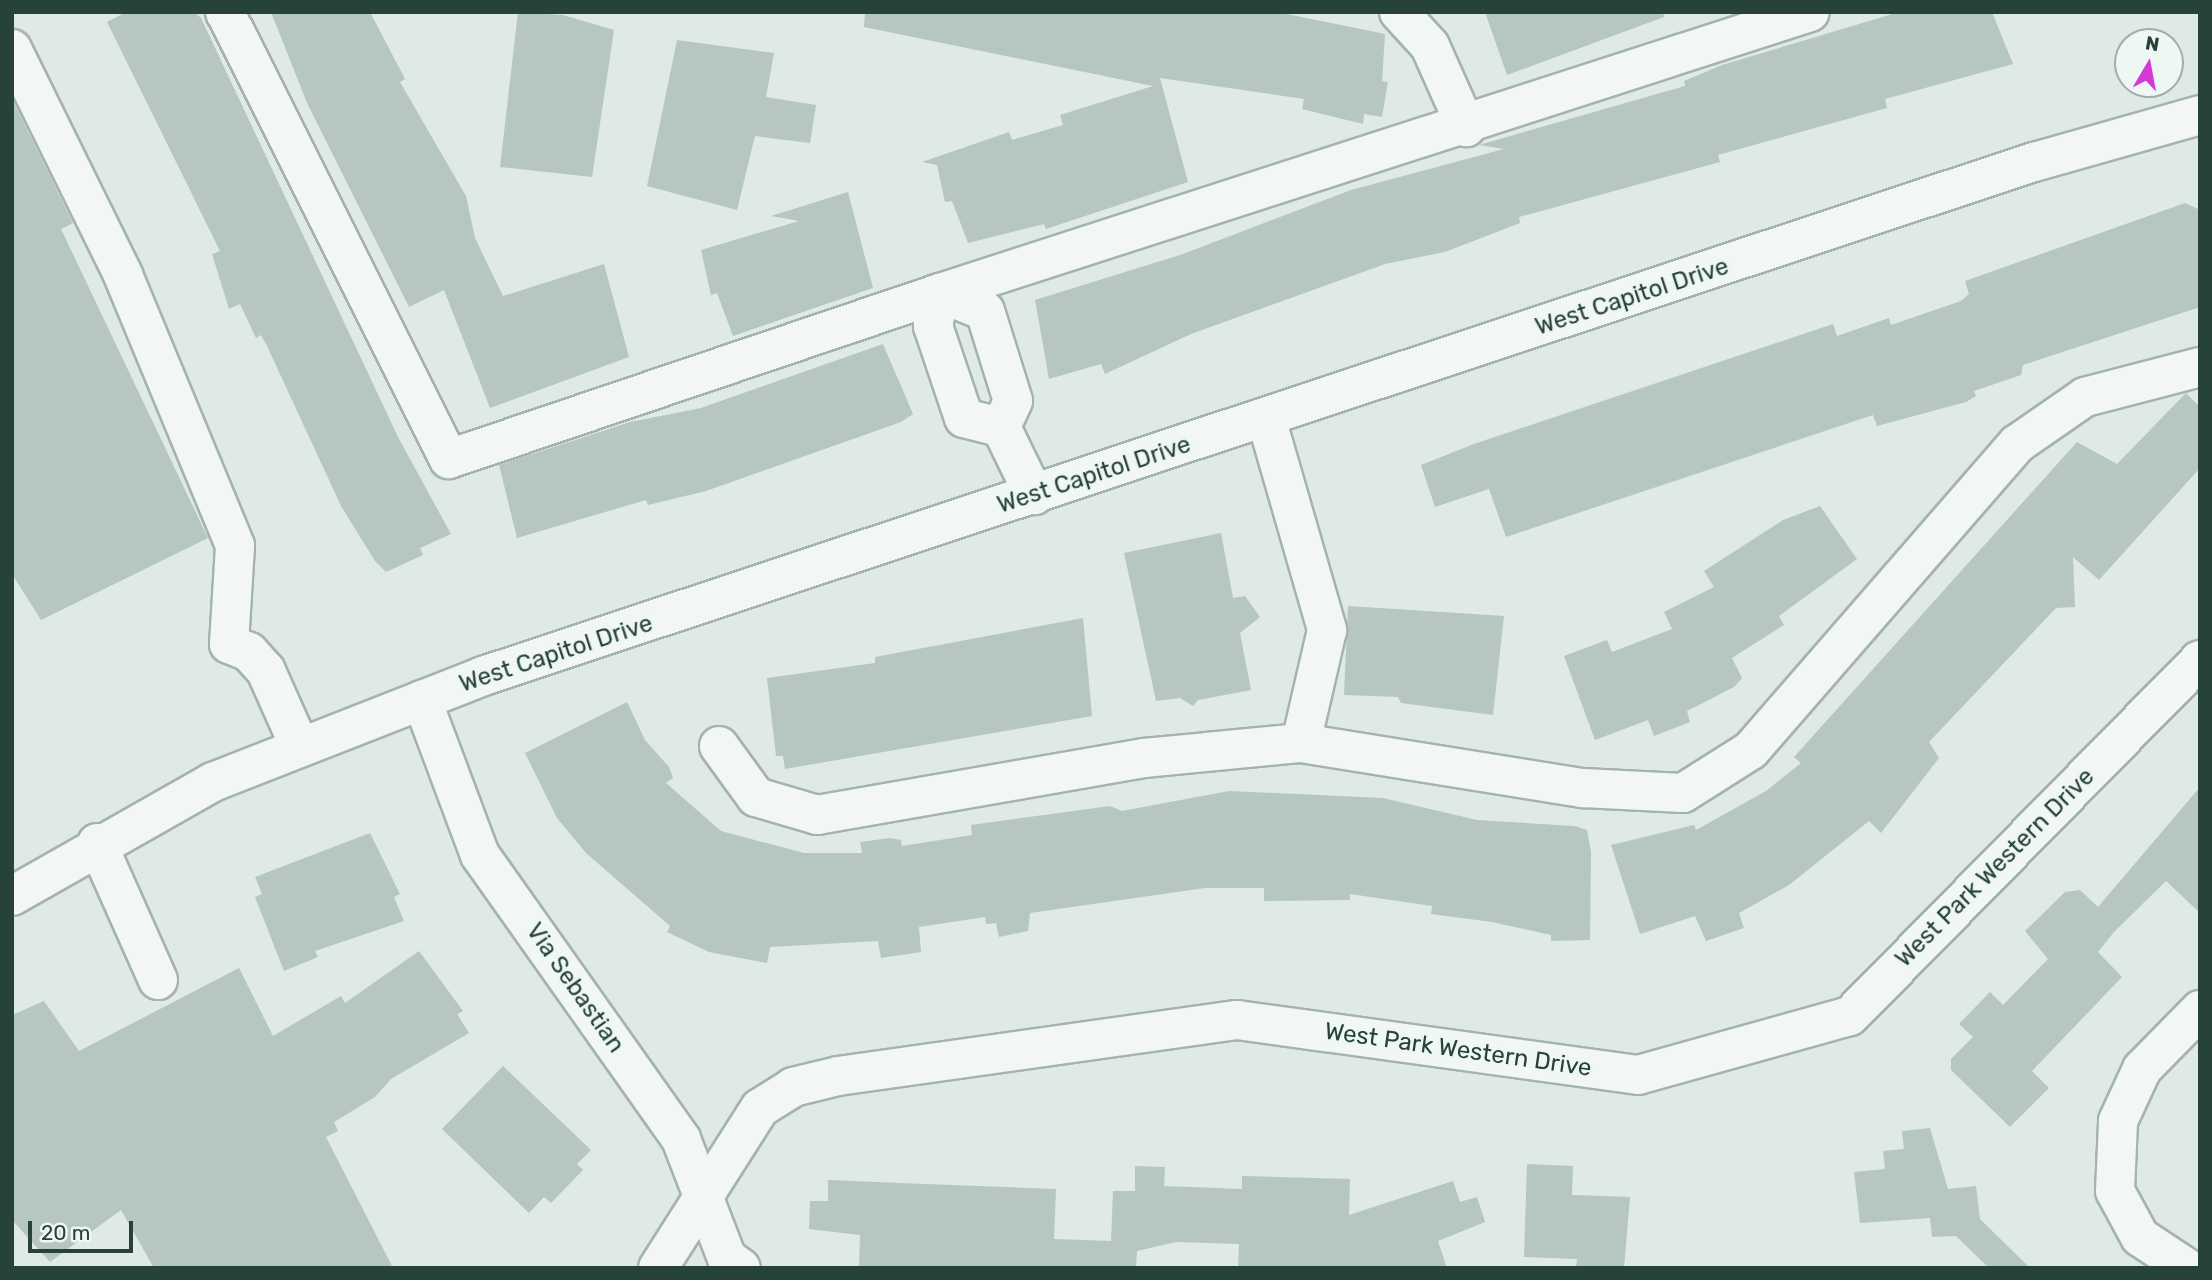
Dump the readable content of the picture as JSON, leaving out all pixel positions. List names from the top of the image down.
{
  "streets": {
    "street": ["West Capitol Drive", "West Park Western Drive", "Via Sebastian"]
  },
  "crossings": [
    ["West Capitol Drive", "Via Sebastian"],
    ["West Park Western Drive", "Via Sebastian"]
  ],
  "scale_bar": "20 m",
  "north": "top"
}
